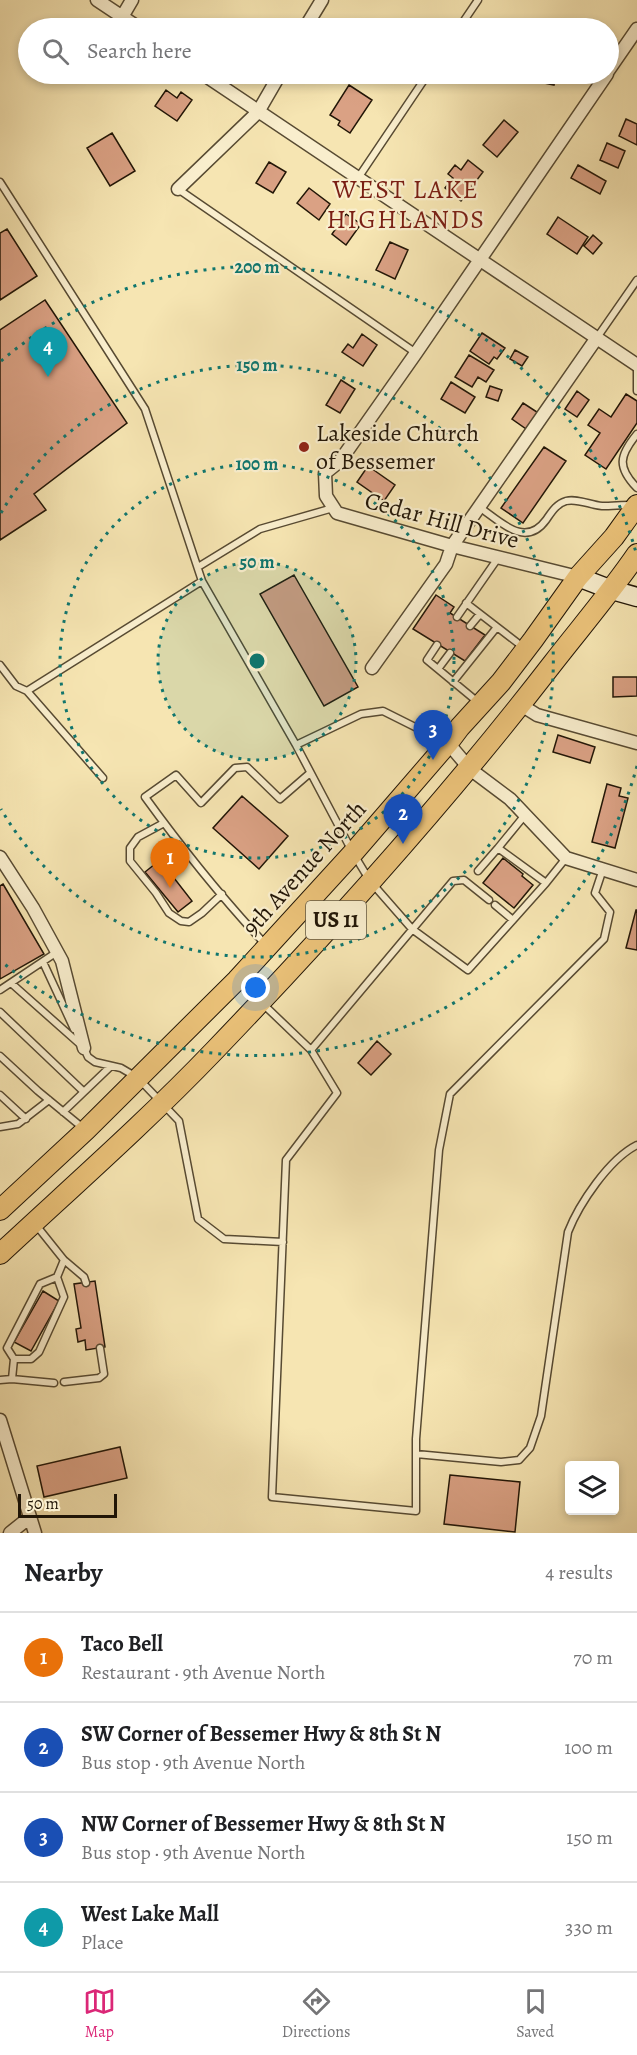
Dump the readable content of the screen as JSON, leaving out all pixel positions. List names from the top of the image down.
{
  "streets": {
    "main road": ["9th Avenue North", "US 11"],
    "street": ["Cedar Hill Drive"]
  },
  "crossings": [
    ["Cedar Hill Drive", "9th Avenue North"]
  ],
  "districts": ["WEST LAKE HIGHLANDS"],
  "places": ["Lakeside Church of Bessemer"],
  "scale_bar": "50 m",
  "page": {
    "search": "Search here",
    "pins": [
      "4",
      "3",
      "2",
      "1"
    ],
    "scale": "50 m",
    "heading": ["Nearby", "4 results"],
    "list": [
      {
        "mark": "1",
        "name": "Taco Bell",
        "note": "Restaurant · 9th Avenue North",
        "value": "70 m"
      },
      {
        "mark": "2",
        "name": "SW Corner of Bessemer Hwy & 8th St N",
        "note": "Bus stop · 9th Avenue North",
        "value": "100 m"
      },
      {
        "mark": "3",
        "name": "NW Corner of Bessemer Hwy & 8th St N",
        "note": "Bus stop · 9th Avenue North",
        "value": "150 m"
      },
      {
        "mark": "4",
        "name": "West Lake Mall",
        "note": "Place",
        "value": "330 m"
      }
    ],
    "nav": ["Map", "Directions", "Saved"]
  },
  "rings": [
    "200 m",
    "150 m",
    "100 m",
    "50 m"
  ]
}
